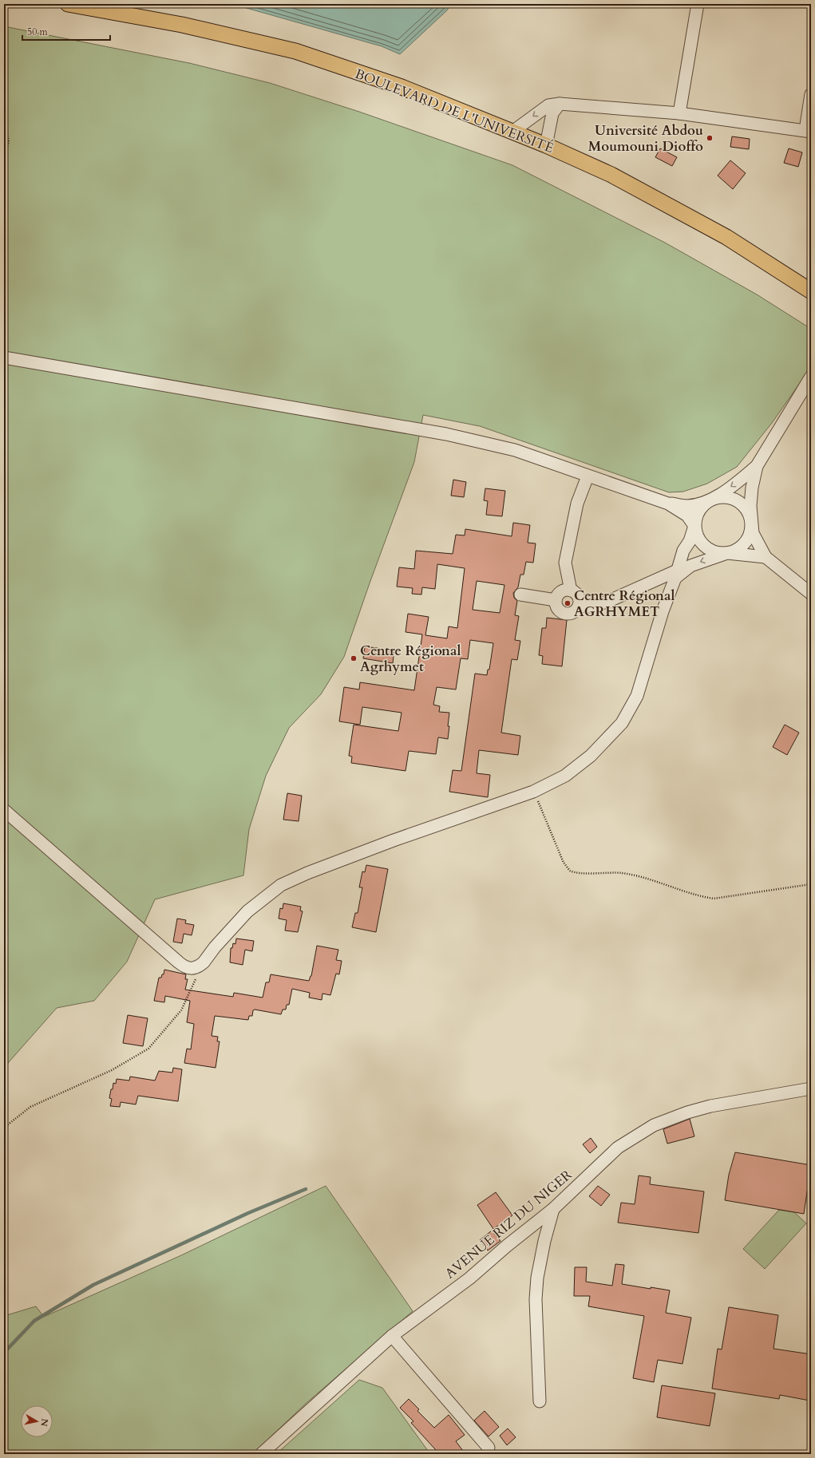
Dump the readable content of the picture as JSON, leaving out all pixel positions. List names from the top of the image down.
{
  "streets": {
    "main road": ["BOULEVARD DE L'UNIVERSITÉ"],
    "street": ["AVENUE RIZ DU NIGER"]
  },
  "places": ["Université Abdou Moumouni Dioffo", "Centre Régional AGRHYMET", "Centre Régional Agrhymet"],
  "scale_bar": "50 m",
  "north": "right"
}
